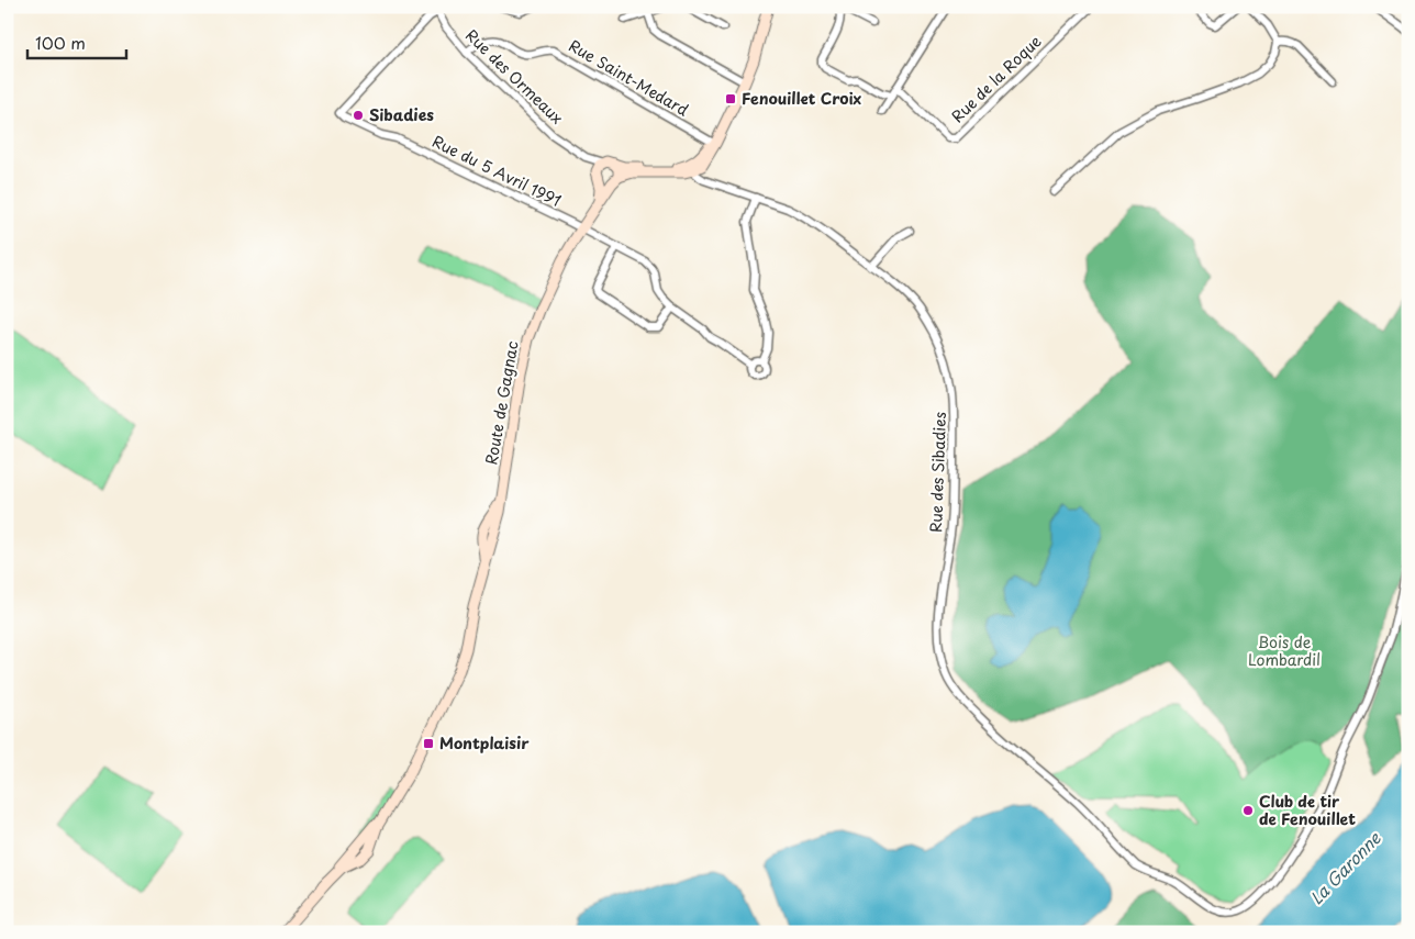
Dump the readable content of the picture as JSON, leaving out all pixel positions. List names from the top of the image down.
{
  "streets": {
    "main road": ["Route de Gagnac"],
    "street": [
      "Rue des Ormeaux",
      "Rue Saint-Medard",
      "Rue de la Roque",
      "Rue du 5 Avril 1991",
      "Rue des Sibadies"
    ]
  },
  "crossings": [
    ["Rue des Ormeaux", "Rue Saint-Medard"],
    ["Rue des Ormeaux", "Rue du 5 Avril 1991"],
    ["Rue des Ormeaux", "Route de Gagnac"],
    ["Rue du 5 Avril 1991", "Route de Gagnac"]
  ],
  "water": ["La Garonne"],
  "parks": ["Bois de Lombardil"],
  "places": {
    "transit": ["Fenouillet Croix", "Montplaisir"],
    "other": ["Sibadies", "Club de tir de Fenouillet"]
  },
  "scale_bar": "100 m"
}
